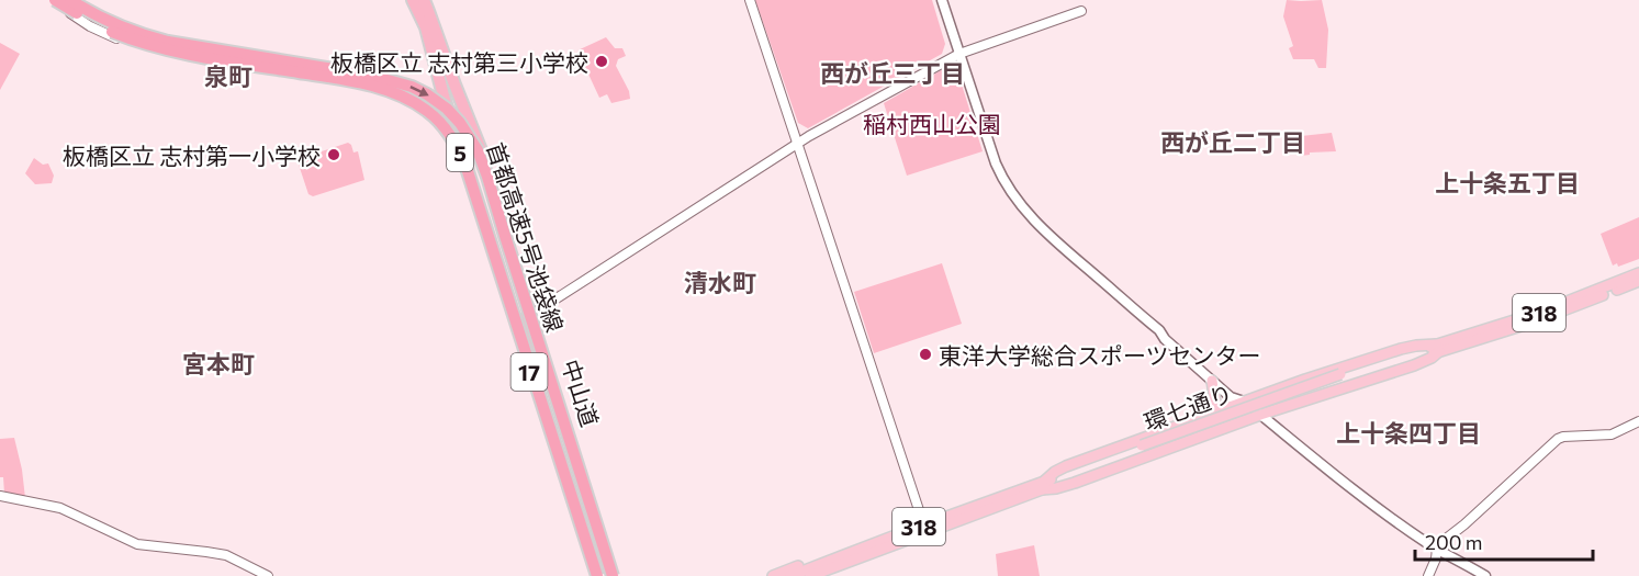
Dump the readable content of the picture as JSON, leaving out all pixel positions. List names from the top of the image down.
{
  "streets": {
    "highway": [
      "5",
      "首都高速5号池袋線",
      "17",
      "中山道"
    ],
    "main road": ["318", "環七通り"]
  },
  "crossings": [
    ["5", "首都高速5号池袋線"],
    ["首都高速5号池袋線", "中山道"]
  ],
  "districts": [
    "西が丘三丁目",
    "泉町",
    "西が丘二丁目",
    "上十条五丁目",
    "清水町",
    "宮本町",
    "上十条四丁目"
  ],
  "parks": ["稲村西山公園"],
  "places": ["板橋区立 志村第三小学校", "板橋区立 志村第一小学校", "東洋大学総合スポーツセンター"],
  "scale_bar": "200 m"
}
